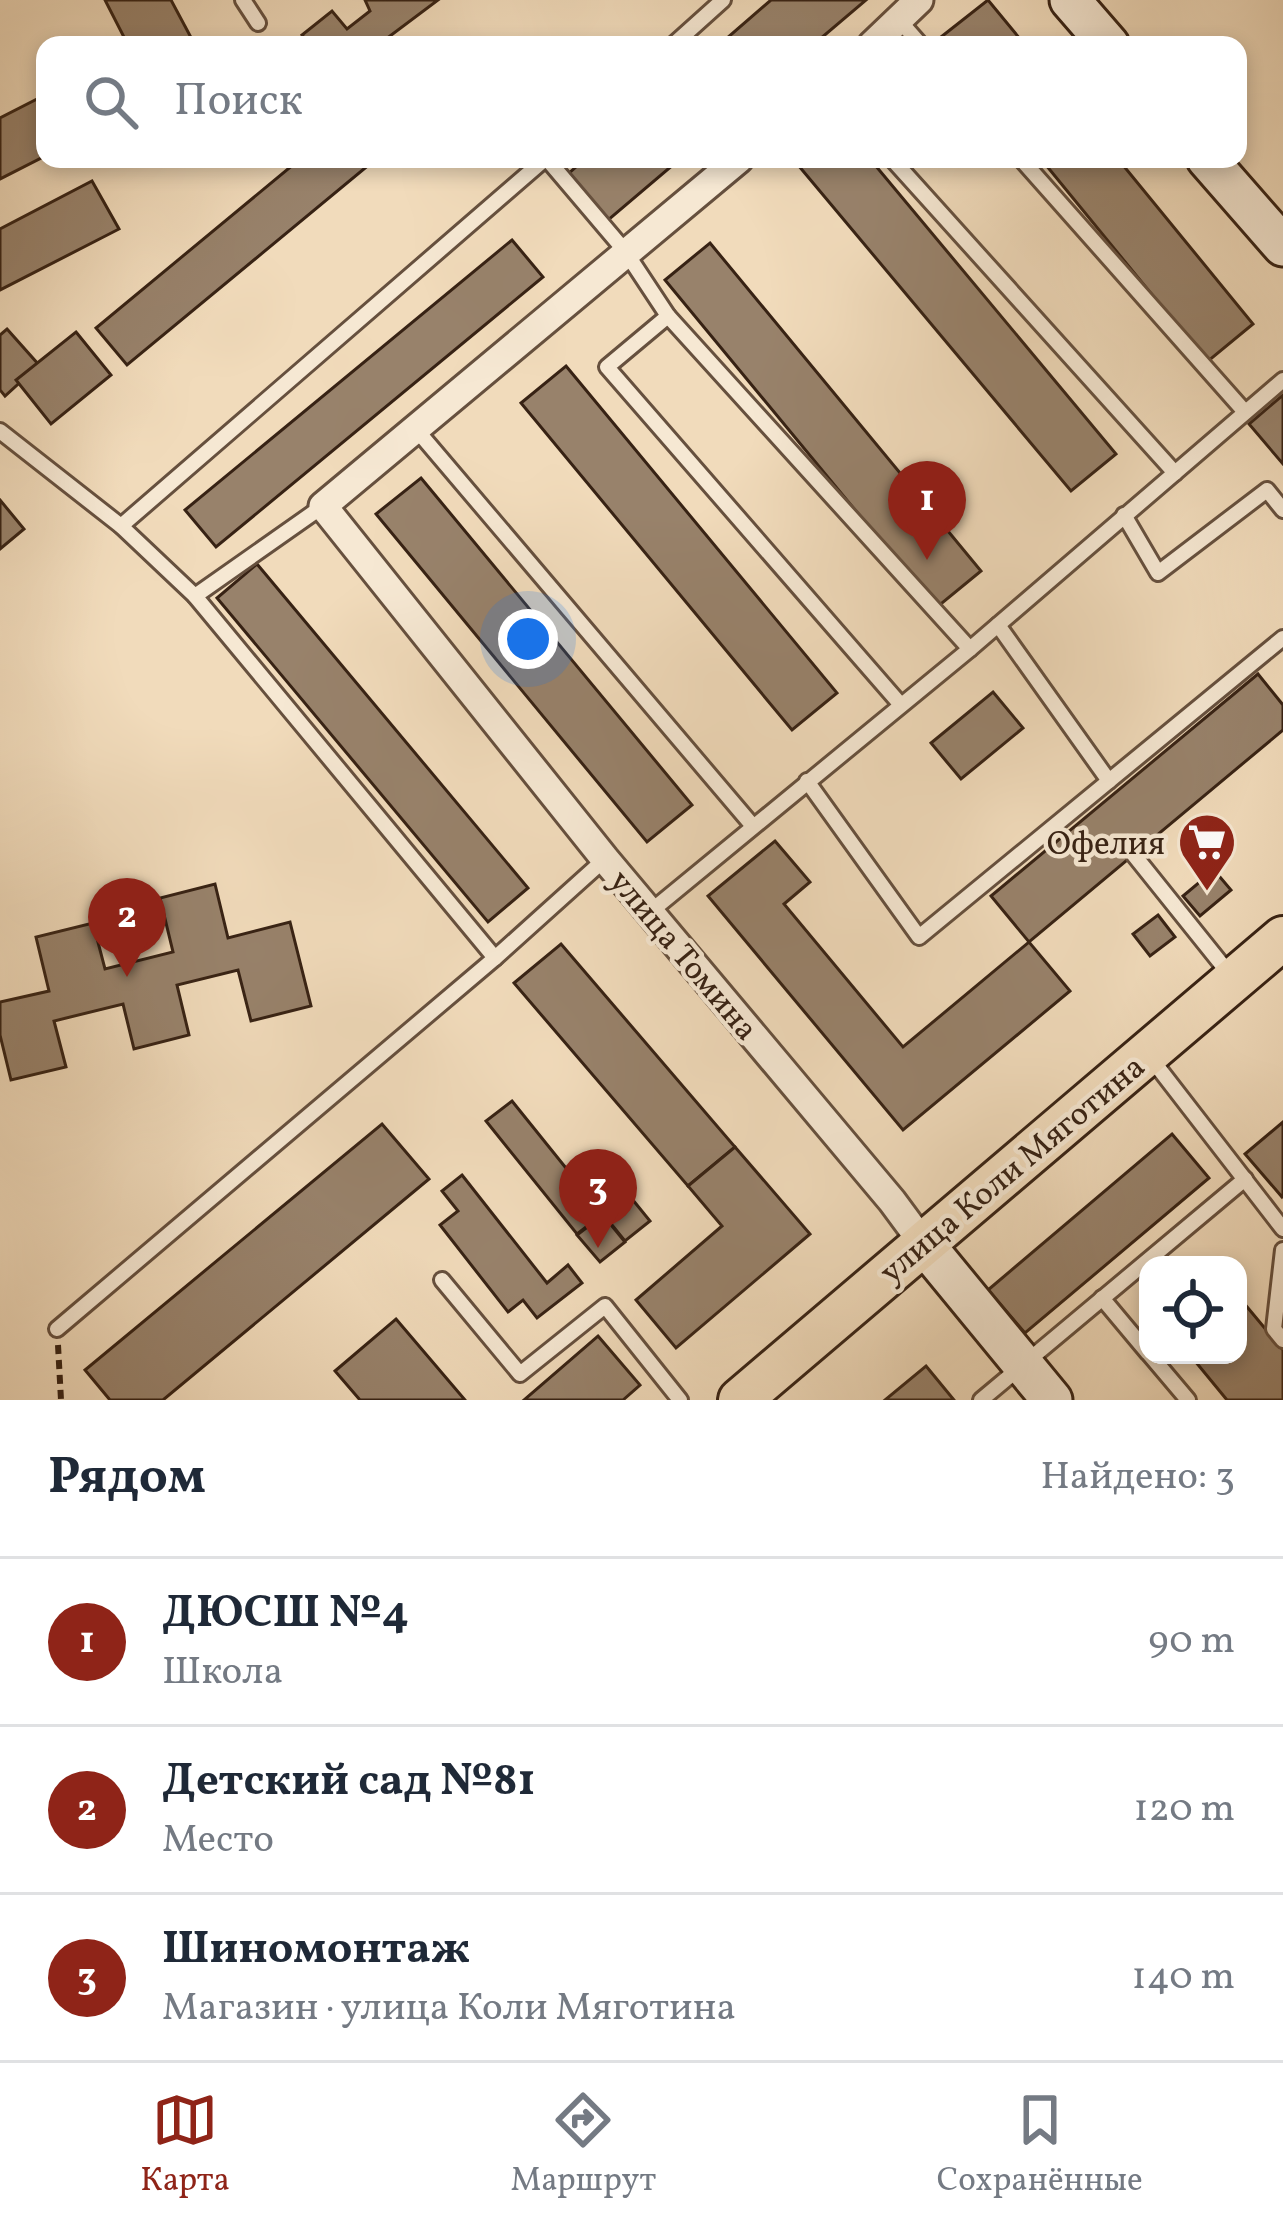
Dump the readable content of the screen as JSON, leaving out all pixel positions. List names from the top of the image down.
{
  "streets": {
    "main road": ["улица Коли Мяготина"],
    "street": ["улица Томина"]
  },
  "crossings": [
    ["улица Томина", "улица Коли Мяготина"]
  ],
  "places": {
    "supermarket": ["Офелия"]
  },
  "page": {
    "search": "Поиск",
    "pins": ["1", "2", "3"],
    "heading": ["Рядом", "Найдено: 3"],
    "list": [
      {
        "mark": "1",
        "name": "ДЮСШ №4",
        "note": "Школа",
        "value": "90 m"
      },
      {
        "mark": "2",
        "name": "Детский сад №81",
        "note": "Место",
        "value": "120 m"
      },
      {
        "mark": "3",
        "name": "Шиномонтаж",
        "note": "Магазин · улица Коли Мяготина",
        "value": "140 m"
      }
    ],
    "nav": ["Карта", "Маршрут", "Сохранённые"]
  }
}
